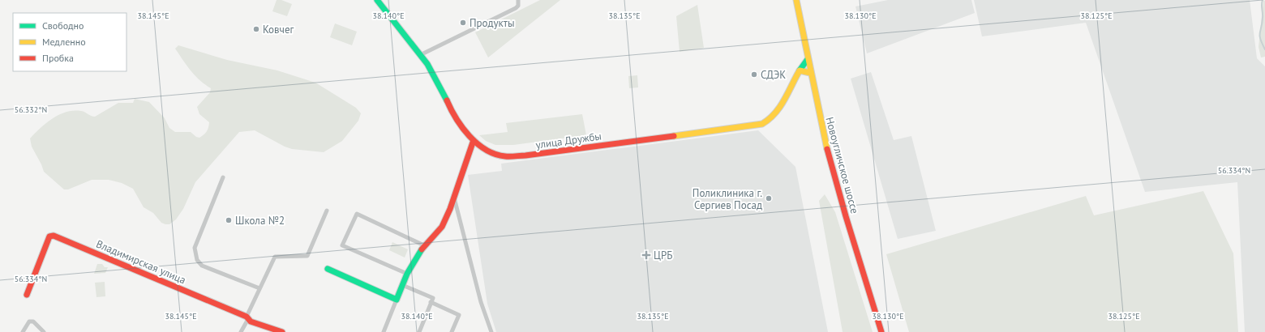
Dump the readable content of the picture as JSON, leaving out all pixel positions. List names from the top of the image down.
{
  "streets": {
    "street": ["улица Дружбы", "Новоугличское шоссе", "Владимирская улица"]
  },
  "crossings": [
    ["улица Дружбы", "Новоугличское шоссе"]
  ],
  "places": {
    "other": [
      "Продукты",
      "Ковчег",
      "СДЭК",
      "Поликлиника г. Сергиев Посад",
      "Школа №2"
    ],
    "health": ["ЦРБ"]
  },
  "legend": ["Свободно", "Медленно", "Пробка"],
  "coordinates": [
    "38.145°E",
    "38.140°E",
    "38.135°E",
    "38.130°E",
    "38.125°E",
    "56.332°N",
    "56.334°N"
  ]
}
